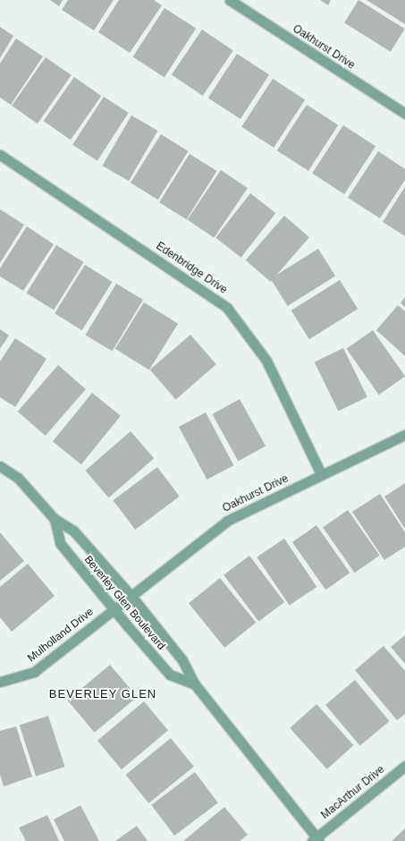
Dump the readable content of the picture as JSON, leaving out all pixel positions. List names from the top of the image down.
{
  "streets": {
    "street": [
      "Oakhurst Drive",
      "Edenbridge Drive",
      "Beverley Glen Boulevard",
      "Mulholland Drive",
      "MacArthur Drive"
    ]
  },
  "crossings": [
    ["Oakhurst Drive", "Edenbridge Drive"],
    ["Oakhurst Drive", "Beverley Glen Boulevard"],
    ["Oakhurst Drive", "Mulholland Drive"],
    ["Beverley Glen Boulevard", "Mulholland Drive"],
    ["Beverley Glen Boulevard", "MacArthur Drive"]
  ],
  "districts": ["BEVERLEY GLEN"]
}
